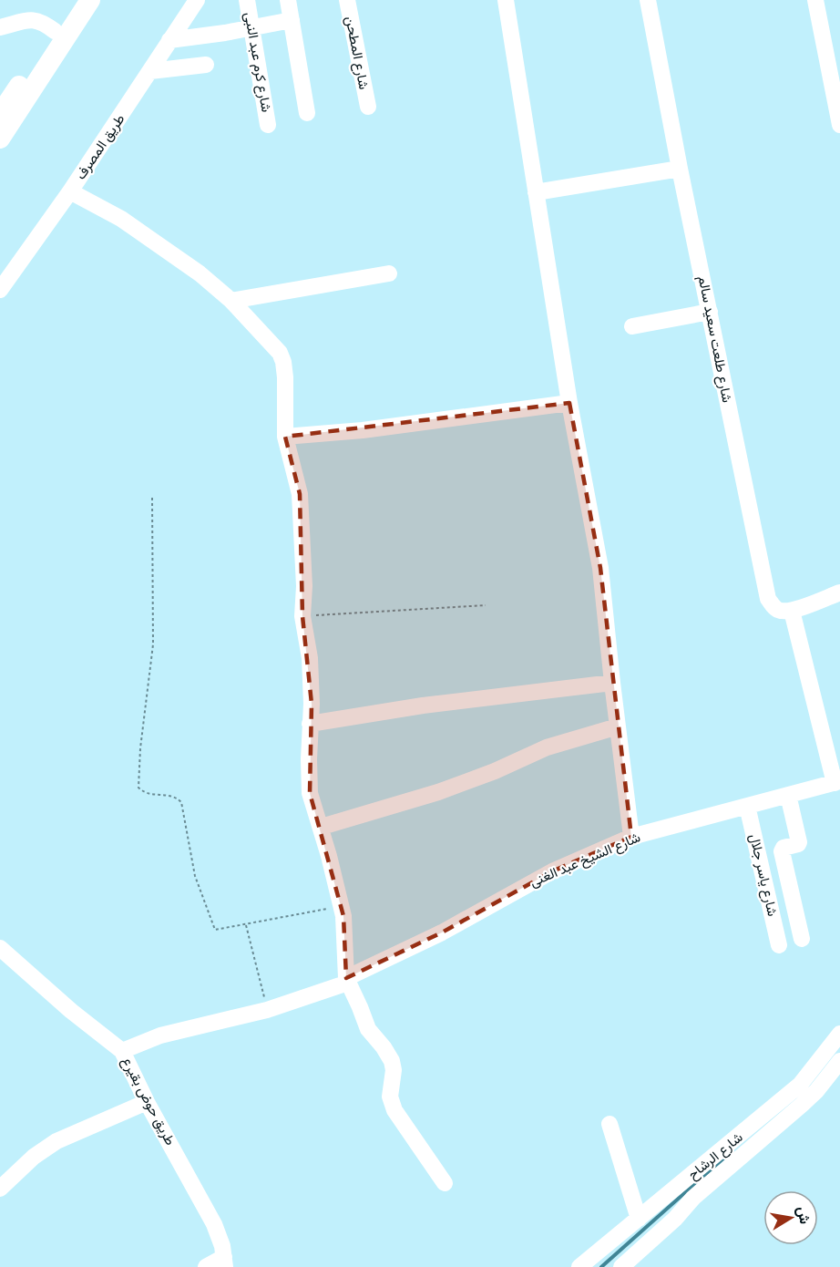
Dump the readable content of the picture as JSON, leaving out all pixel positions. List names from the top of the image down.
{
  "streets": {
    "street": [
      "شارع المطحن",
      "شارع كرم عبد النبى",
      "طريق المصرف",
      "شارع طلعت سعيد سالم",
      "شارع الشيخ عبد الغنى",
      "شارع ياسر جلال",
      "طريق حوض بقيرع",
      "شارع الرشاح"
    ]
  },
  "crossings": [
    ["شارع الشيخ عبد الغنى", "شارع ياسر جلال"]
  ],
  "north": "right"
}
